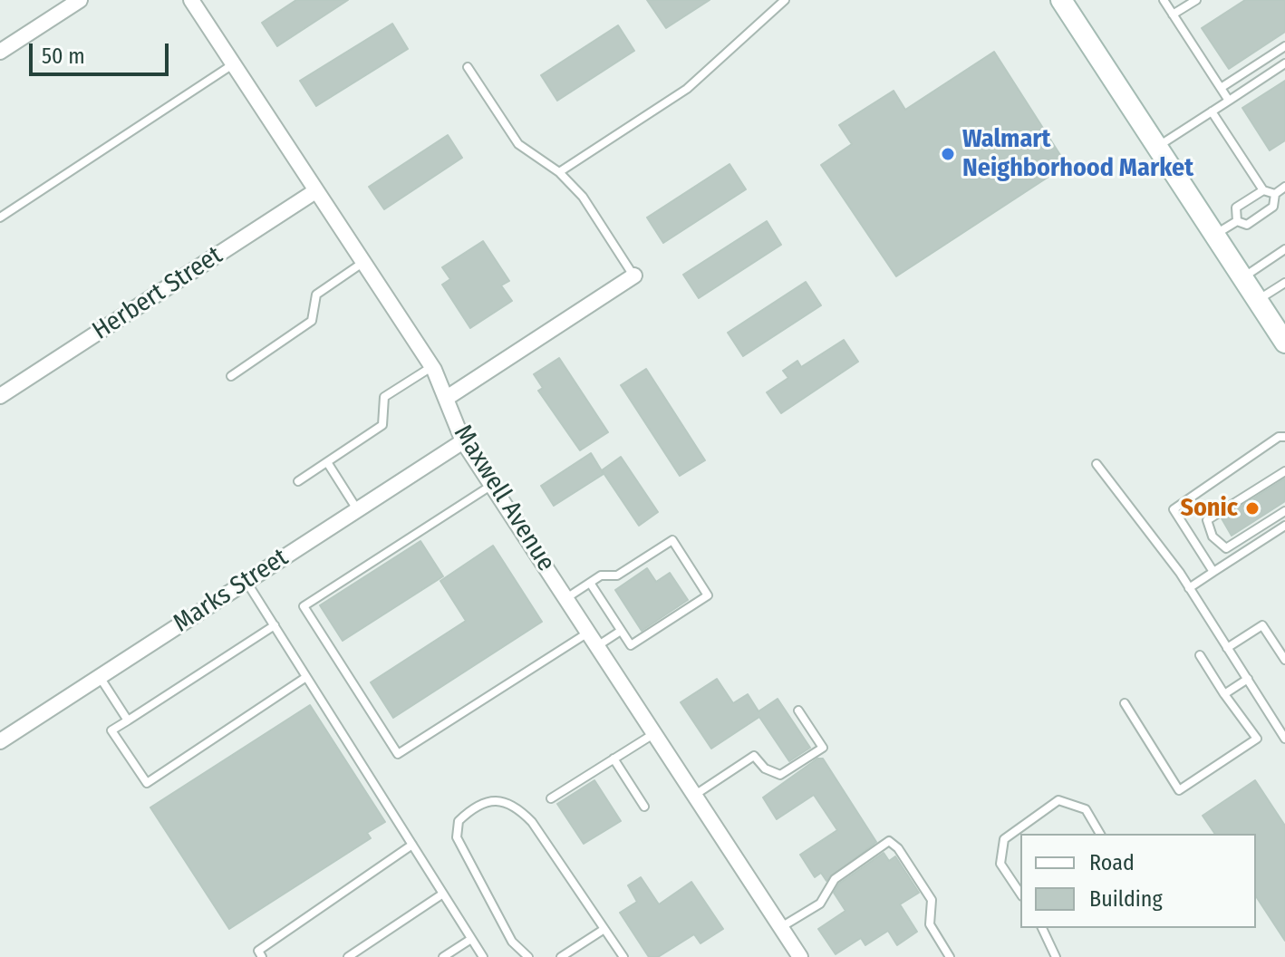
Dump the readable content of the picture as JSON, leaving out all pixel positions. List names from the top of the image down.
{
  "streets": {
    "street": ["Herbert Street", "Maxwell Avenue", "Marks Street"]
  },
  "crossings": [
    ["Herbert Street", "Maxwell Avenue"],
    ["Maxwell Avenue", "Marks Street"]
  ],
  "places": ["Walmart Neighborhood Market", "Sonic"],
  "legend": ["Road", "Building"],
  "scale_bar": "50 m"
}
